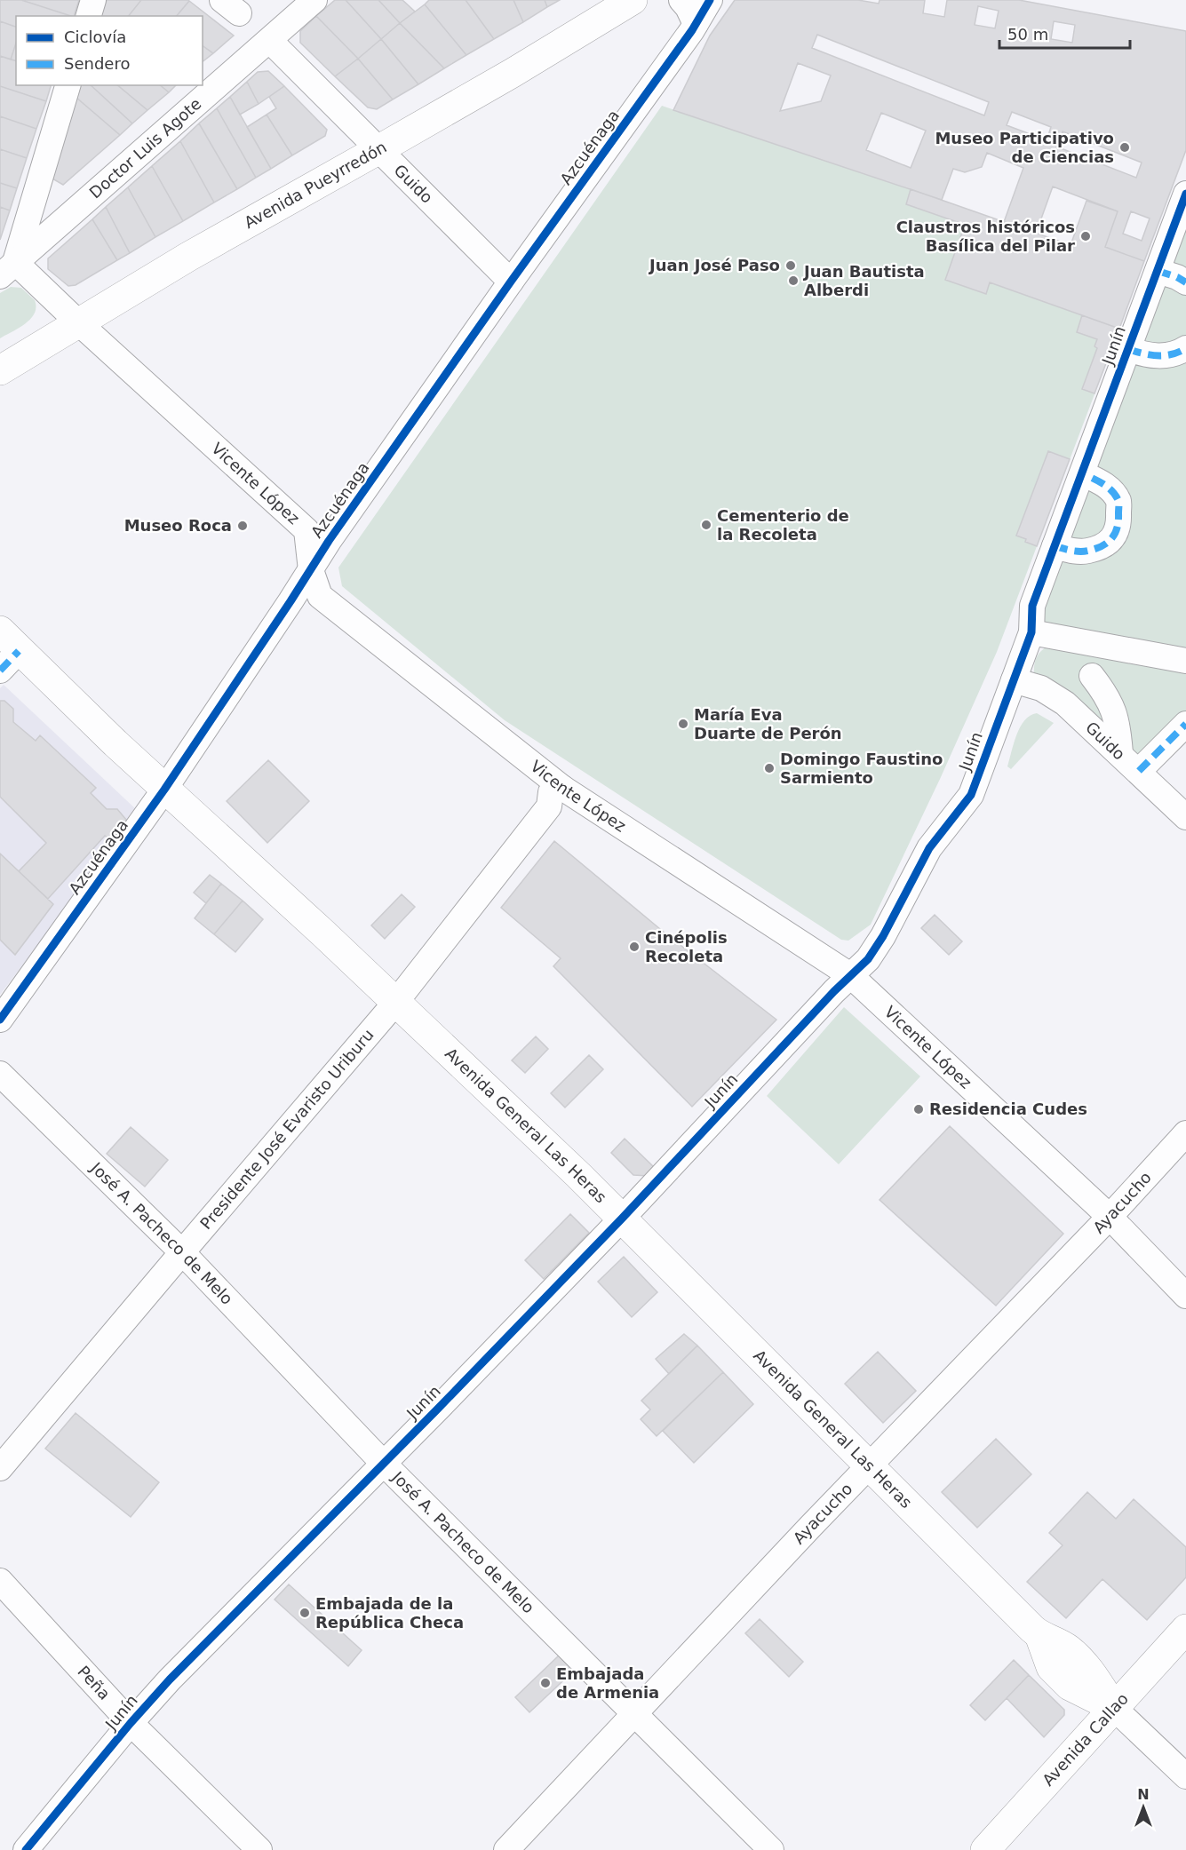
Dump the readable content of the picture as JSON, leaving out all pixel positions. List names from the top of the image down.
{
  "streets": {
    "main road": ["Avenida Pueyrredón", "Avenida General Las Heras", "Avenida Callao"],
    "street": [
      "Azcuénaga",
      "Doctor Luis Agote",
      "Guido",
      "Junín",
      "Vicente López",
      "Presidente José Evaristo Uriburu",
      "Ayacucho",
      "José A. Pacheco de Melo",
      "Peña"
    ]
  },
  "crossings": [
    ["Azcuénaga", "Guido"],
    ["Azcuénaga", "Vicente López"],
    ["Azcuénaga", "Avenida General Las Heras"],
    ["Doctor Luis Agote", "Guido"],
    ["Doctor Luis Agote", "Vicente López"],
    ["Guido", "Avenida Pueyrredón"],
    ["Guido", "Junín"],
    ["Avenida Pueyrredón", "Vicente López"],
    ["Junín", "Vicente López"],
    ["Junín", "Avenida General Las Heras"],
    ["Junín", "José A. Pacheco de Melo"],
    ["Junín", "Peña"],
    ["Vicente López", "Presidente José Evaristo Uriburu"],
    ["Vicente López", "Ayacucho"],
    ["Avenida General Las Heras", "Presidente José Evaristo Uriburu"],
    ["Avenida General Las Heras", "Ayacucho"],
    ["Avenida General Las Heras", "Avenida Callao"],
    ["Presidente José Evaristo Uriburu", "José A. Pacheco de Melo"],
    ["Ayacucho", "José A. Pacheco de Melo"]
  ],
  "places": [
    "Museo Participativo de Ciencias",
    "Claustros históricos Basílica del Pilar",
    "Juan José Paso",
    "Juan Bautista Alberdi",
    "Cementerio de la Recoleta",
    "Museo Roca",
    "María Eva Duarte de Perón",
    "Domingo Faustino Sarmiento",
    "Cinépolis Recoleta",
    "Residencia Cudes",
    "Embajada de la República Checa",
    "Embajada de Armenia"
  ],
  "legend": ["Ciclovía", "Sendero"],
  "scale_bar": "50 m",
  "north": "top"
}
